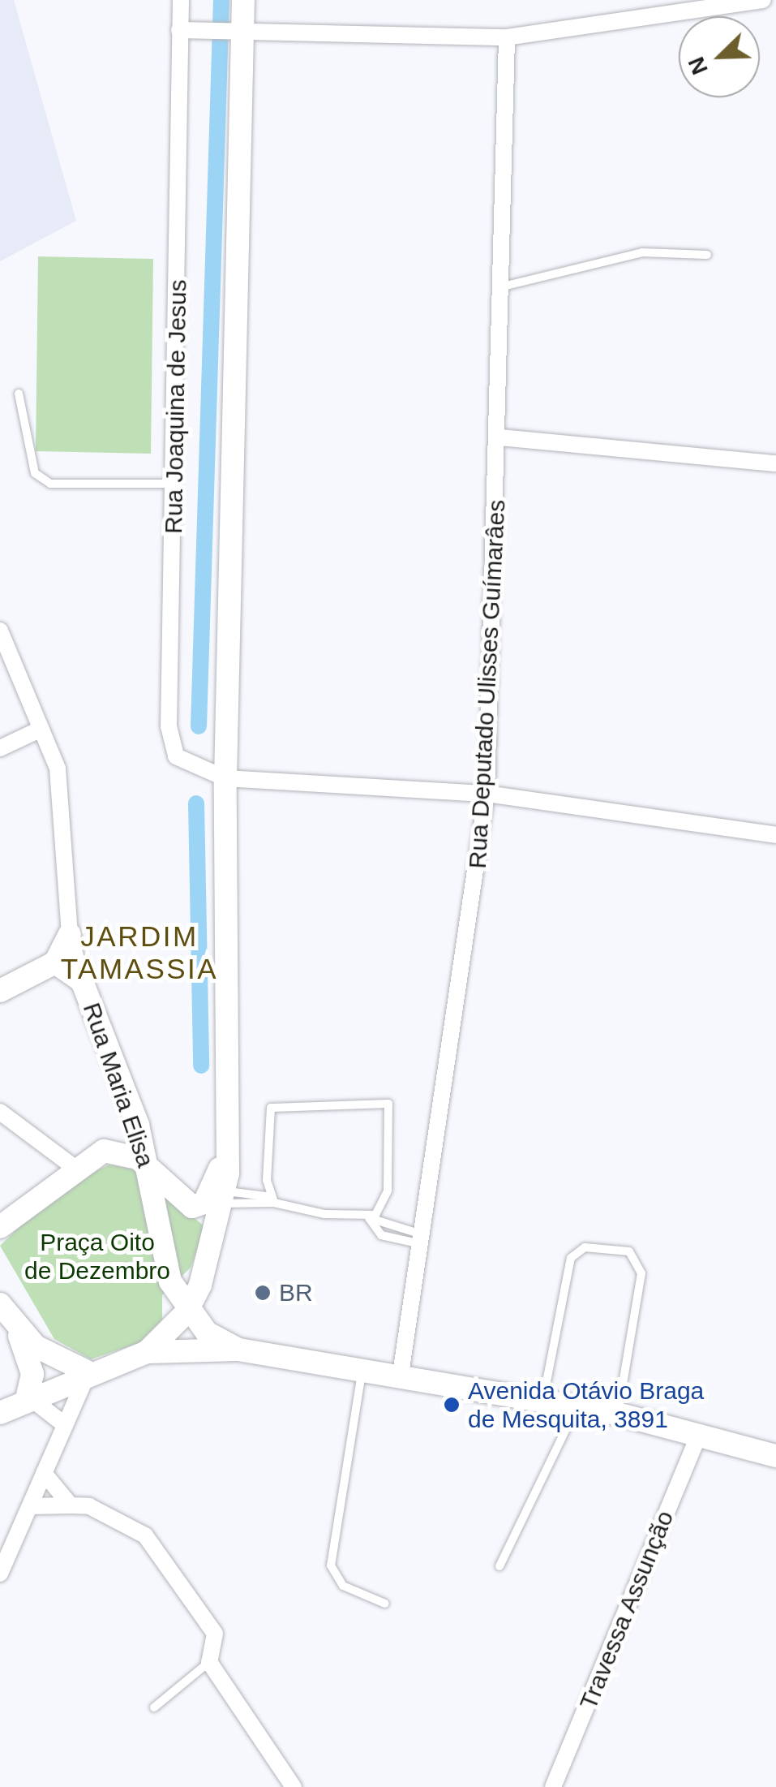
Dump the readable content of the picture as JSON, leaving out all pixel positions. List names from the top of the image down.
{
  "streets": {
    "main road": ["Rua Maria Elisa"],
    "street": ["Rua Joaquina de Jesus", "Rua Deputado Ulisses Guímarâes", "Travessa Assunção"]
  },
  "crossings": [
    ["Rua Joaquina de Jesus", "Rua Deputado Ulisses Guímarâes"]
  ],
  "districts": ["JARDIM TAMASSIA"],
  "parks": ["Praça Oito de Dezembro"],
  "places": ["BR", "Avenida Otávio Braga de Mesquita, 3891"],
  "north": "bottom left"
}
